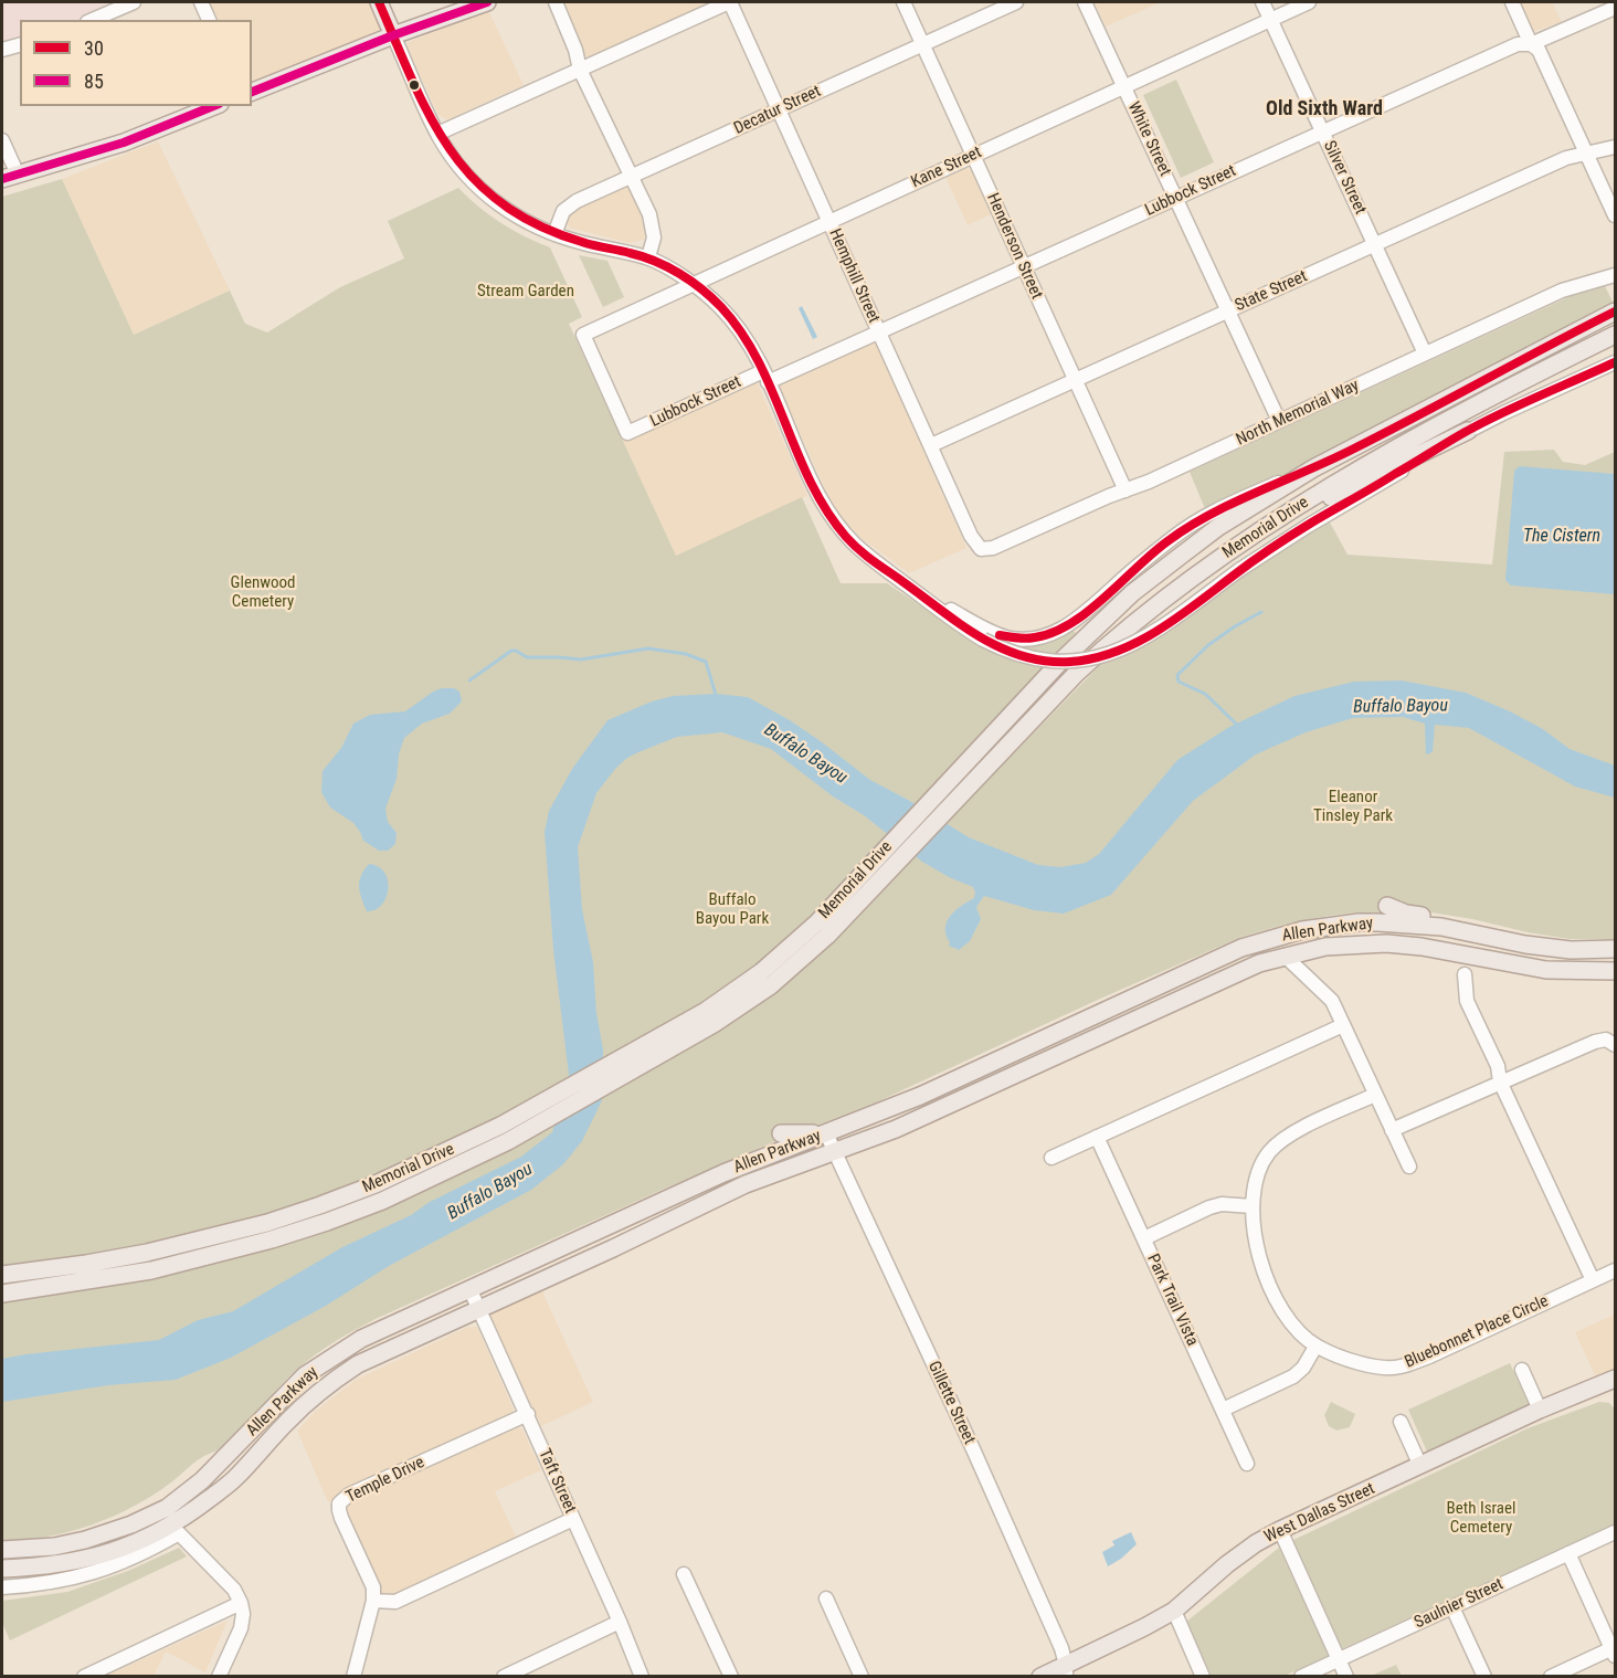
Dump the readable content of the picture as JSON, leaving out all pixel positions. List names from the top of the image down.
{
  "streets": {
    "main road": ["Memorial Drive", "Allen Parkway", "West Dallas Street"],
    "street": [
      "Decatur Street",
      "White Street",
      "Kane Street",
      "Silver Street",
      "Lubbock Street",
      "Henderson Street",
      "Hemphill Street",
      "State Street",
      "North Memorial Way",
      "Park Trail Vista",
      "Bluebonnet Place Circle",
      "Gillette Street",
      "Temple Drive",
      "Taft Street",
      "Saulnier Street"
    ]
  },
  "crossings": [
    ["Decatur Street", "Henderson Street"],
    ["Decatur Street", "Hemphill Street"],
    ["White Street", "Kane Street"],
    ["White Street", "Lubbock Street"],
    ["White Street", "State Street"],
    ["White Street", "North Memorial Way"],
    ["Kane Street", "Silver Street"],
    ["Kane Street", "Lubbock Street"],
    ["Kane Street", "Henderson Street"],
    ["Kane Street", "Hemphill Street"],
    ["Silver Street", "Lubbock Street"],
    ["Silver Street", "State Street"],
    ["Silver Street", "North Memorial Way"],
    ["Lubbock Street", "Henderson Street"],
    ["Lubbock Street", "Hemphill Street"],
    ["Henderson Street", "State Street"],
    ["Henderson Street", "North Memorial Way"],
    ["Hemphill Street", "State Street"],
    ["Hemphill Street", "North Memorial Way"],
    ["Allen Parkway", "Gillette Street"],
    ["Allen Parkway", "Taft Street"],
    ["Gillette Street", "West Dallas Street"],
    ["Temple Drive", "Taft Street"]
  ],
  "districts": ["Old Sixth Ward"],
  "water": ["The Cistern", "Buffalo Bayou"],
  "parks": [
    "Stream Garden",
    "Glenwood Cemetery",
    "Eleanor Tinsley Park",
    "Buffalo Bayou Park",
    "Beth Israel Cemetery"
  ],
  "lines": ["transit line 30", "transit line 85"],
  "legend": ["30", "85"]
}
